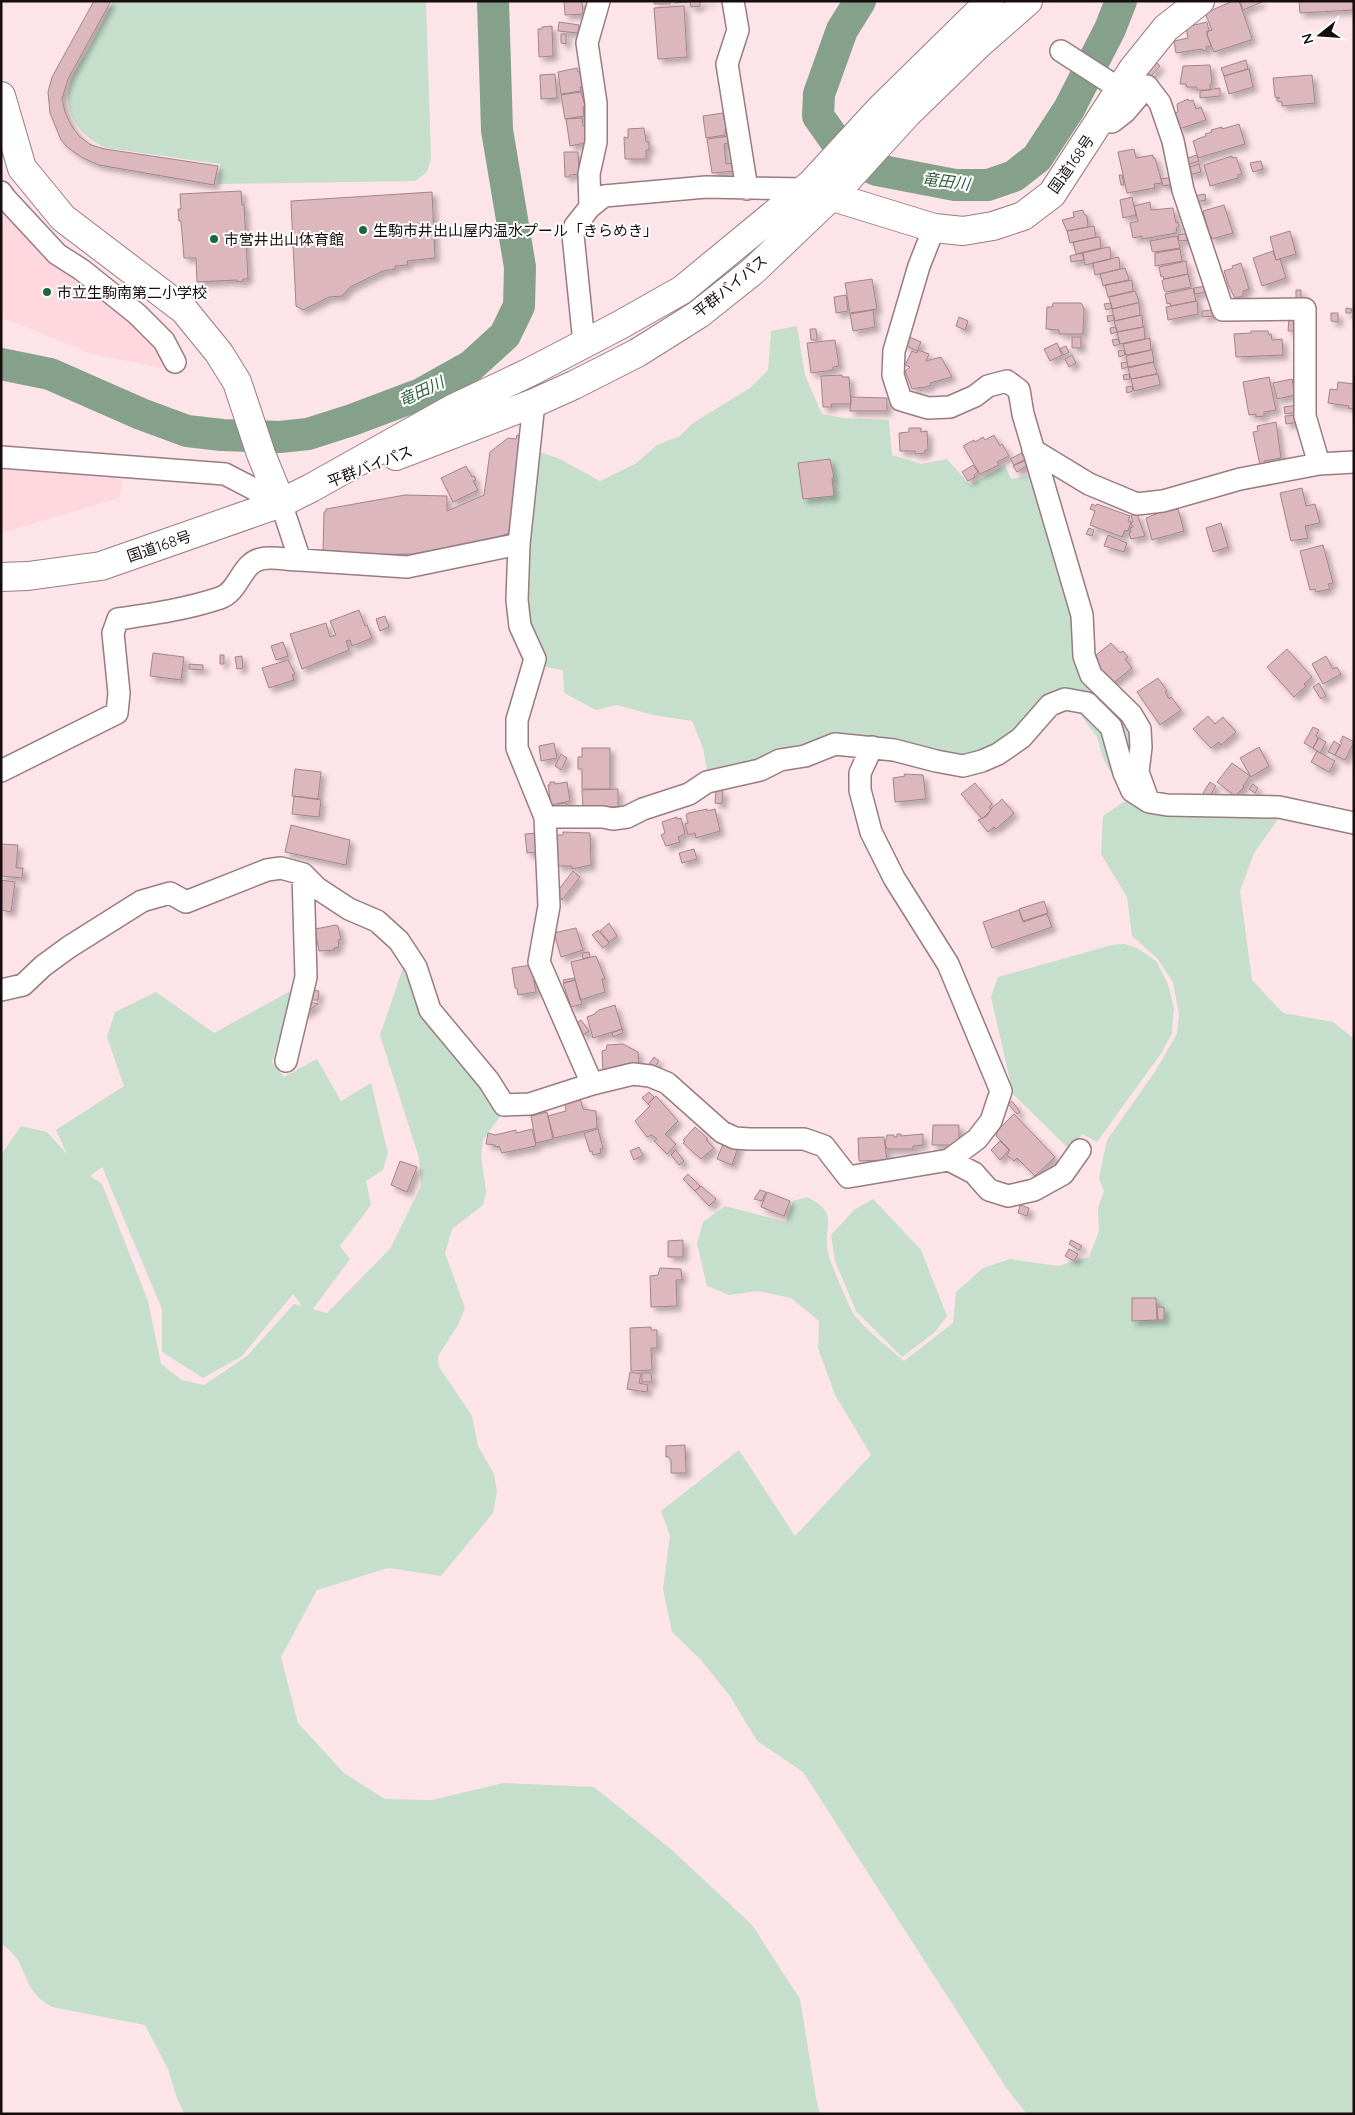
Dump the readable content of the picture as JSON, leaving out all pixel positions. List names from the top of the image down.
{
  "streets": {
    "main road": ["国道168号", "平群バイパス"]
  },
  "crossings": [
    ["国道168号", "平群バイパス"]
  ],
  "water": ["竜田川"],
  "places": ["生駒市井出山屋内温水プール「きらめき」", "市営井出山体育館", "市立生駒南第二小学校"],
  "north": "left"
}
